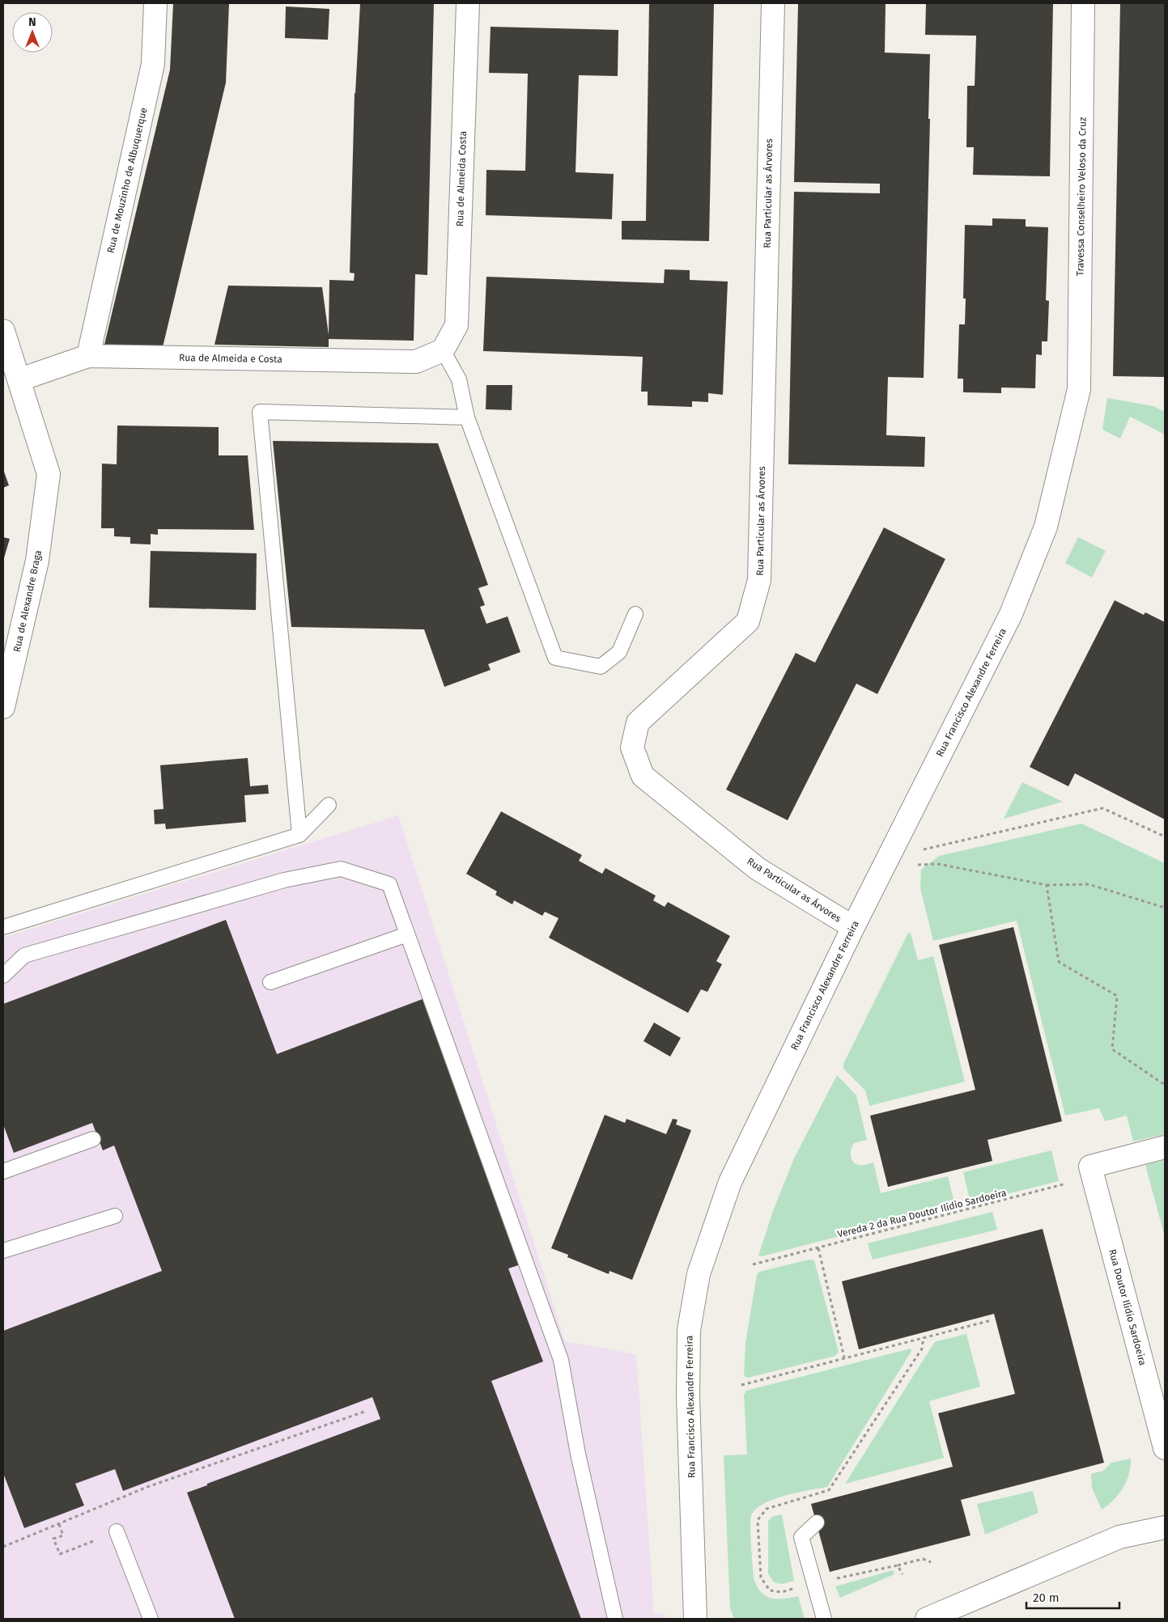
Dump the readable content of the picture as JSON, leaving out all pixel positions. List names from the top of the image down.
{
  "streets": {
    "street": [
      "Rua de Almeida Costa",
      "Rua de Mouzinho de Albuquerque",
      "Rua Particular as Árvores",
      "Travessa Conselheiro Veloso da Cruz",
      "Rua de Almeida e Costa",
      "Rua de Alexandre Braga",
      "Rua Francisco Alexandre Ferreira",
      "Rua Doutor Ilídio Sardoeira"
    ],
    "path": ["Vereda 2 da Rua Doutor Ilídio Sardoeira"]
  },
  "crossings": [
    ["Rua de Almeida Costa", "Rua de Almeida e Costa"],
    ["Rua de Mouzinho de Albuquerque", "Rua de Almeida e Costa"],
    ["Rua Particular as Árvores", "Rua Francisco Alexandre Ferreira"],
    ["Travessa Conselheiro Veloso da Cruz", "Rua Francisco Alexandre Ferreira"],
    ["Rua de Almeida e Costa", "Rua de Alexandre Braga"],
    ["Vereda 2 da Rua Doutor Ilídio Sardoeira", "Rua Doutor Ilídio Sardoeira"]
  ],
  "scale_bar": "20 m",
  "north": "top"
}
